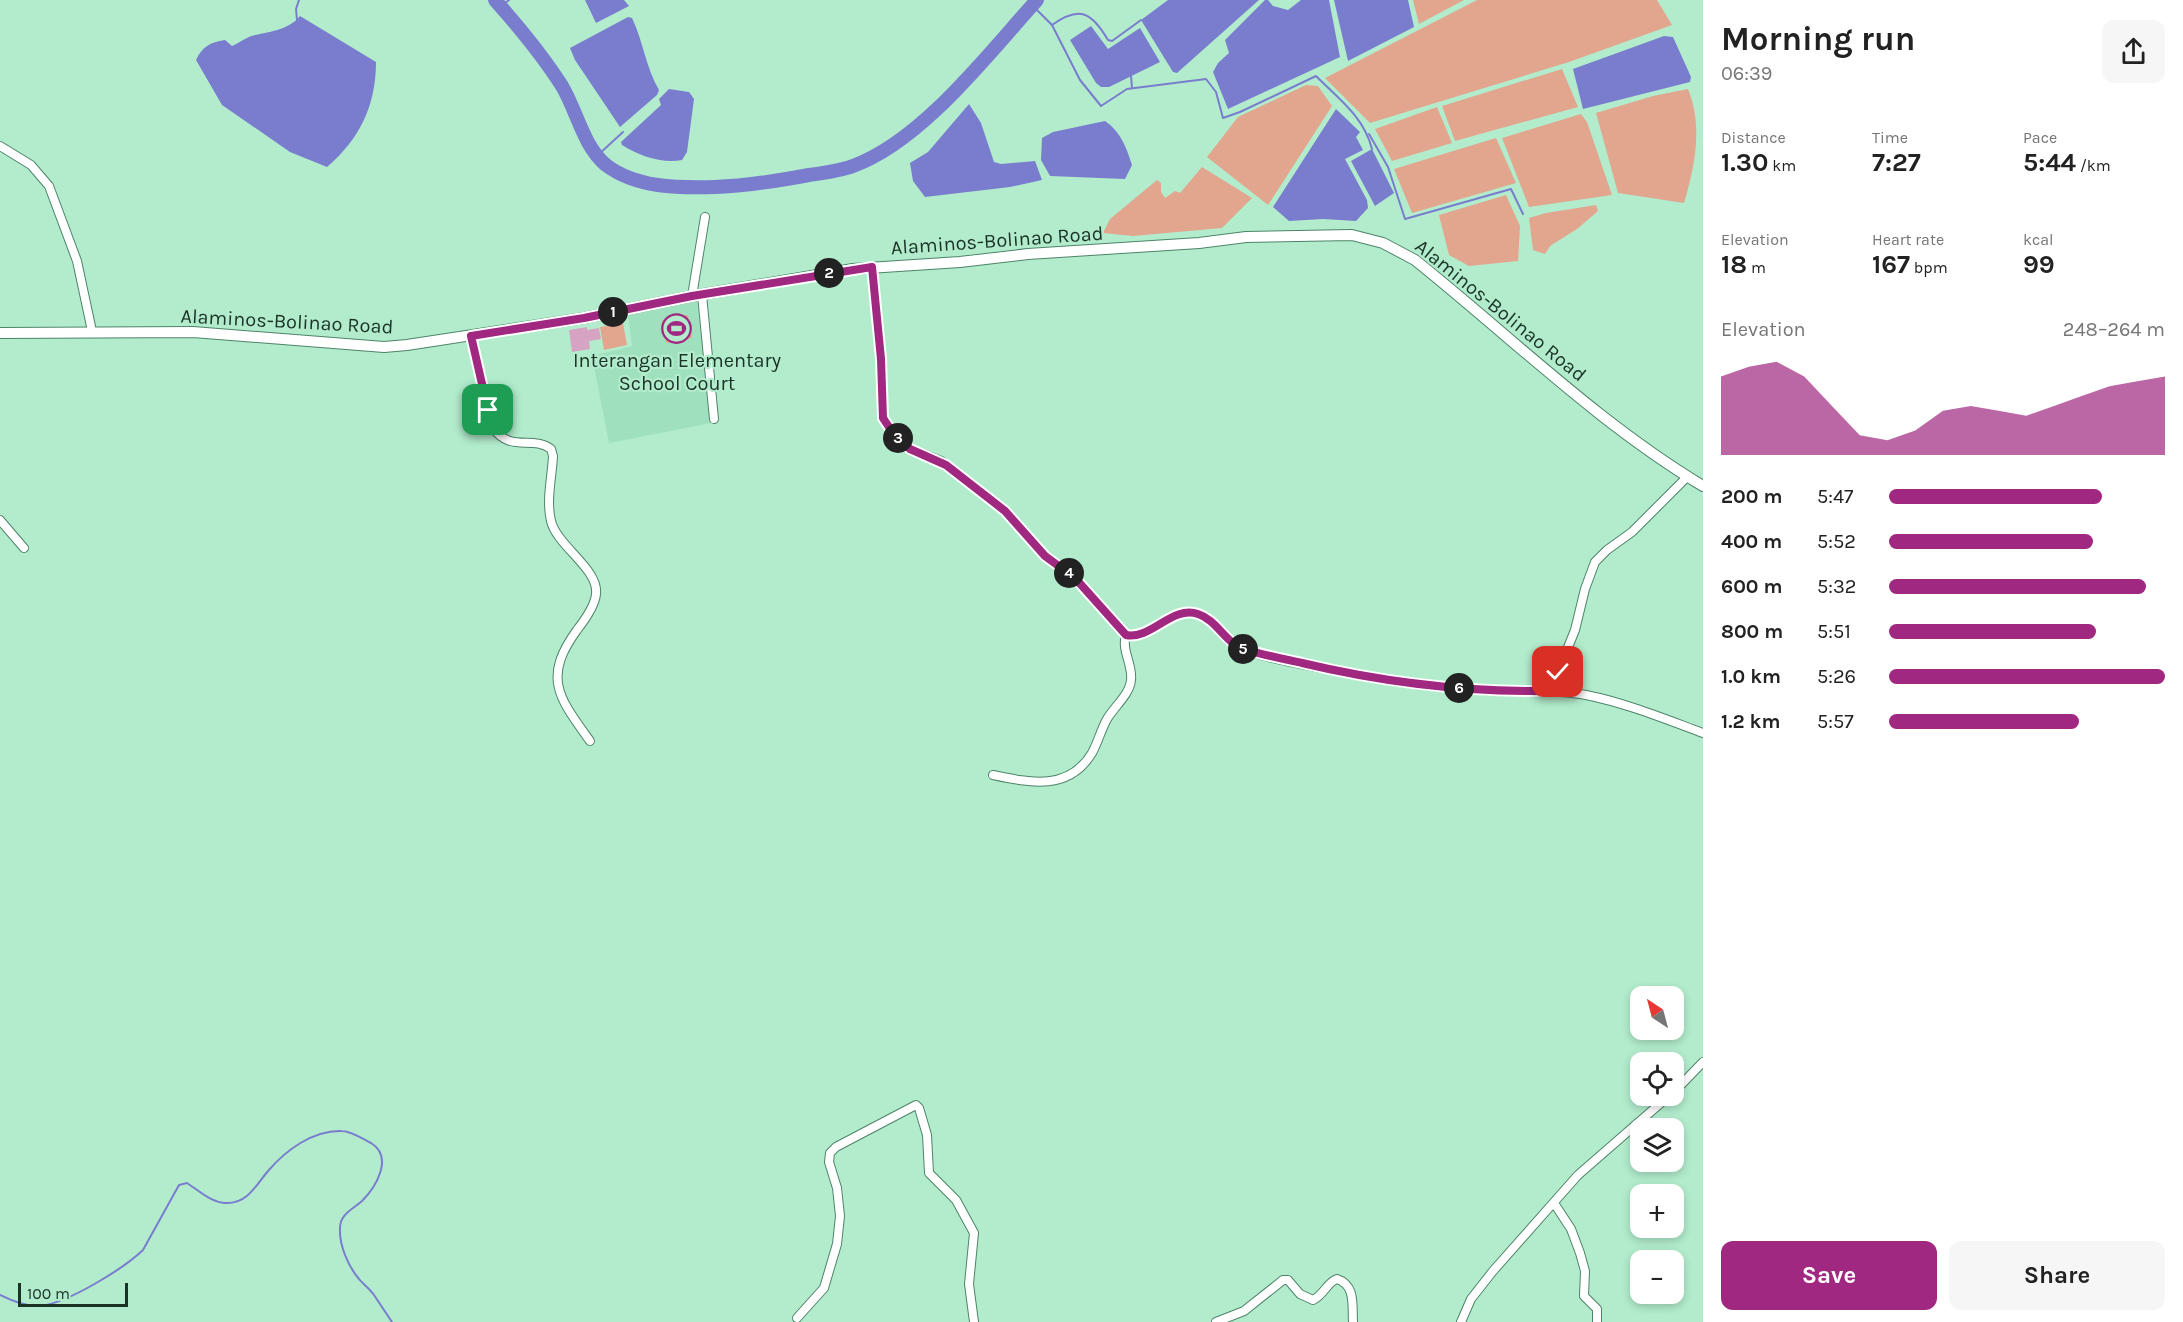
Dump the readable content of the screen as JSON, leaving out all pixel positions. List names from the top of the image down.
{
  "streets": {
    "main road": ["Alaminos-Bolinao Road"]
  },
  "places": {
    "sports": ["Interangan Elementary School Court"]
  },
  "scale_bar": "100 m",
  "north": "top left",
  "page": {
    "heading": ["Morning run", "06:39"],
    "stats": [
      ["Distance", "1.30 km"],
      ["Time", "7:27"],
      ["Pace", "5:44 /km"],
      ["Elevation", "18 m"],
      ["Heart rate", "167 bpm"],
      ["kcal", "99"]
    ],
    "pins": [
      "2",
      "1",
      "3",
      "4",
      "5",
      "6"
    ],
    "chart": ["Elevation", "248–264 m"],
    "list": [
      {
        "name": "200 m",
        "note": "5:47"
      },
      {
        "name": "400 m",
        "note": "5:52"
      },
      {
        "name": "600 m",
        "note": "5:32"
      },
      {
        "name": "800 m",
        "note": "5:51"
      },
      {
        "name": "1.0 km",
        "note": "5:26"
      },
      {
        "name": "1.2 km",
        "note": "5:57"
      }
    ],
    "map_buttons": ["+", "−"],
    "buttons": ["Save", "Share"],
    "scale": "100 m"
  }
}
